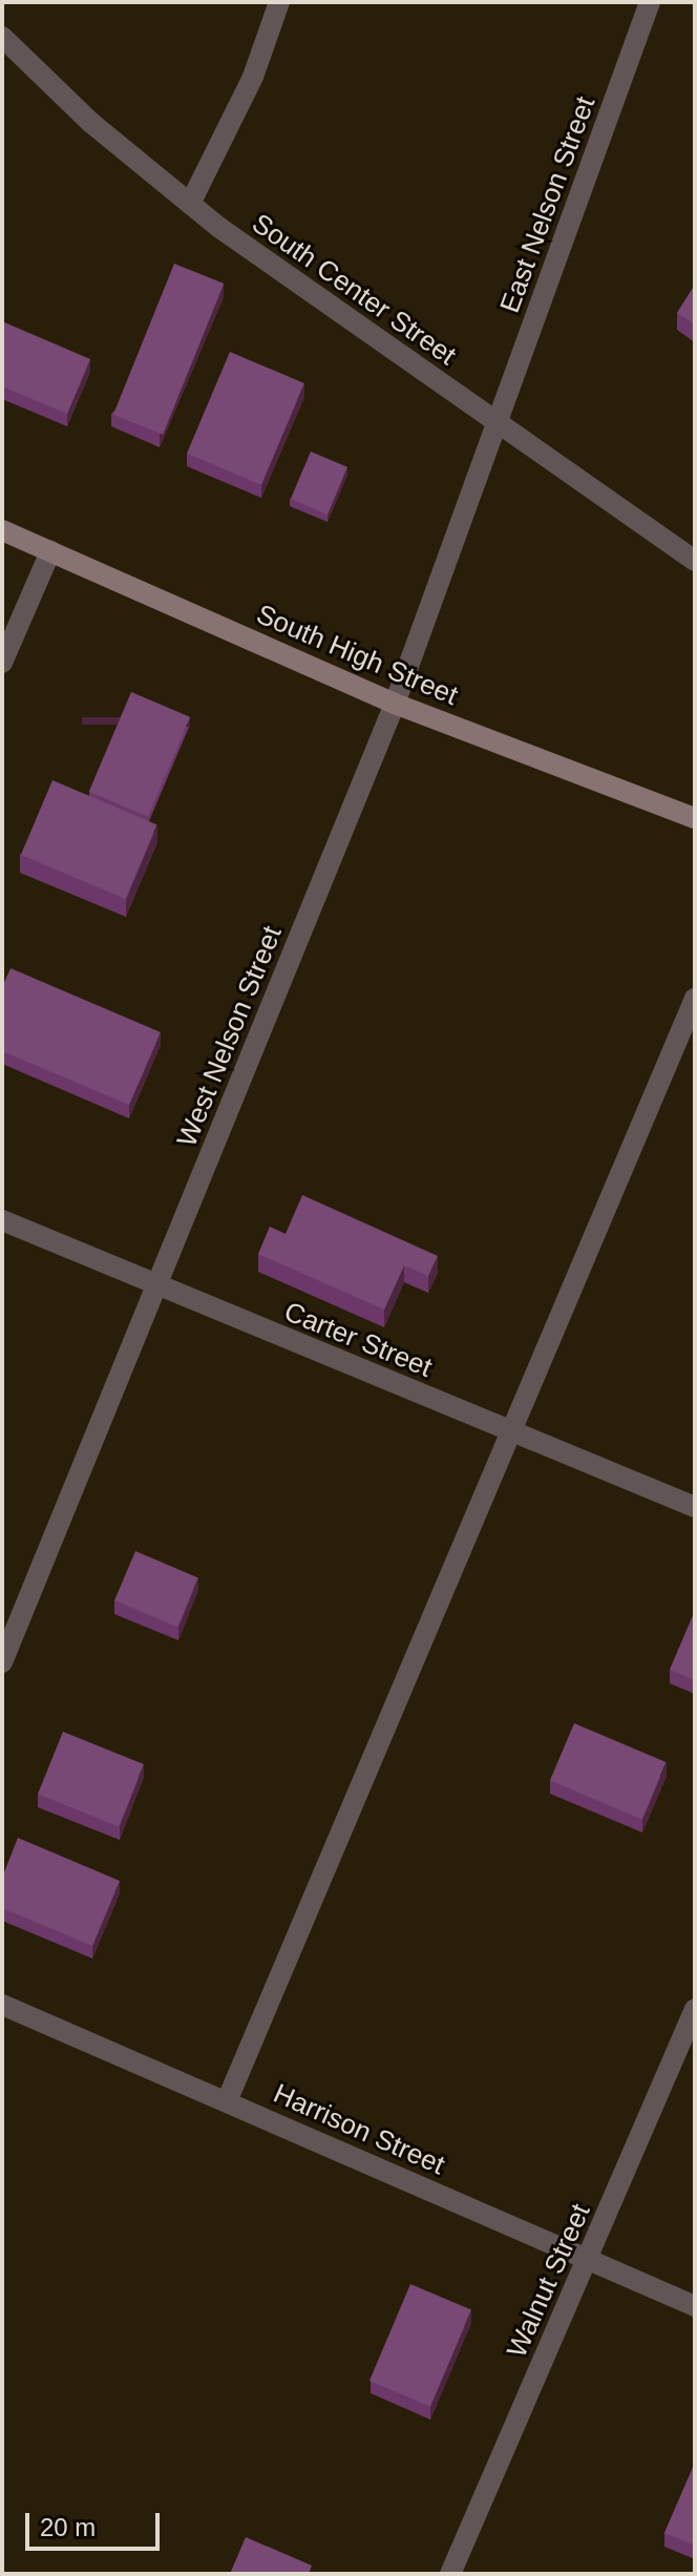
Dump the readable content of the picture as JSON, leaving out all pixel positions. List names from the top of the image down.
{
  "streets": {
    "main road": ["South High Street"],
    "street": [
      "East Nelson Street",
      "South Center Street",
      "West Nelson Street",
      "Carter Street",
      "Harrison Street",
      "Walnut Street"
    ]
  },
  "crossings": [
    ["East Nelson Street", "South Center Street"],
    ["East Nelson Street", "West Nelson Street"],
    ["South Center Street", "West Nelson Street"],
    ["South High Street", "West Nelson Street"],
    ["West Nelson Street", "Carter Street"],
    ["Harrison Street", "Walnut Street"]
  ],
  "scale_bar": "20 m"
}
